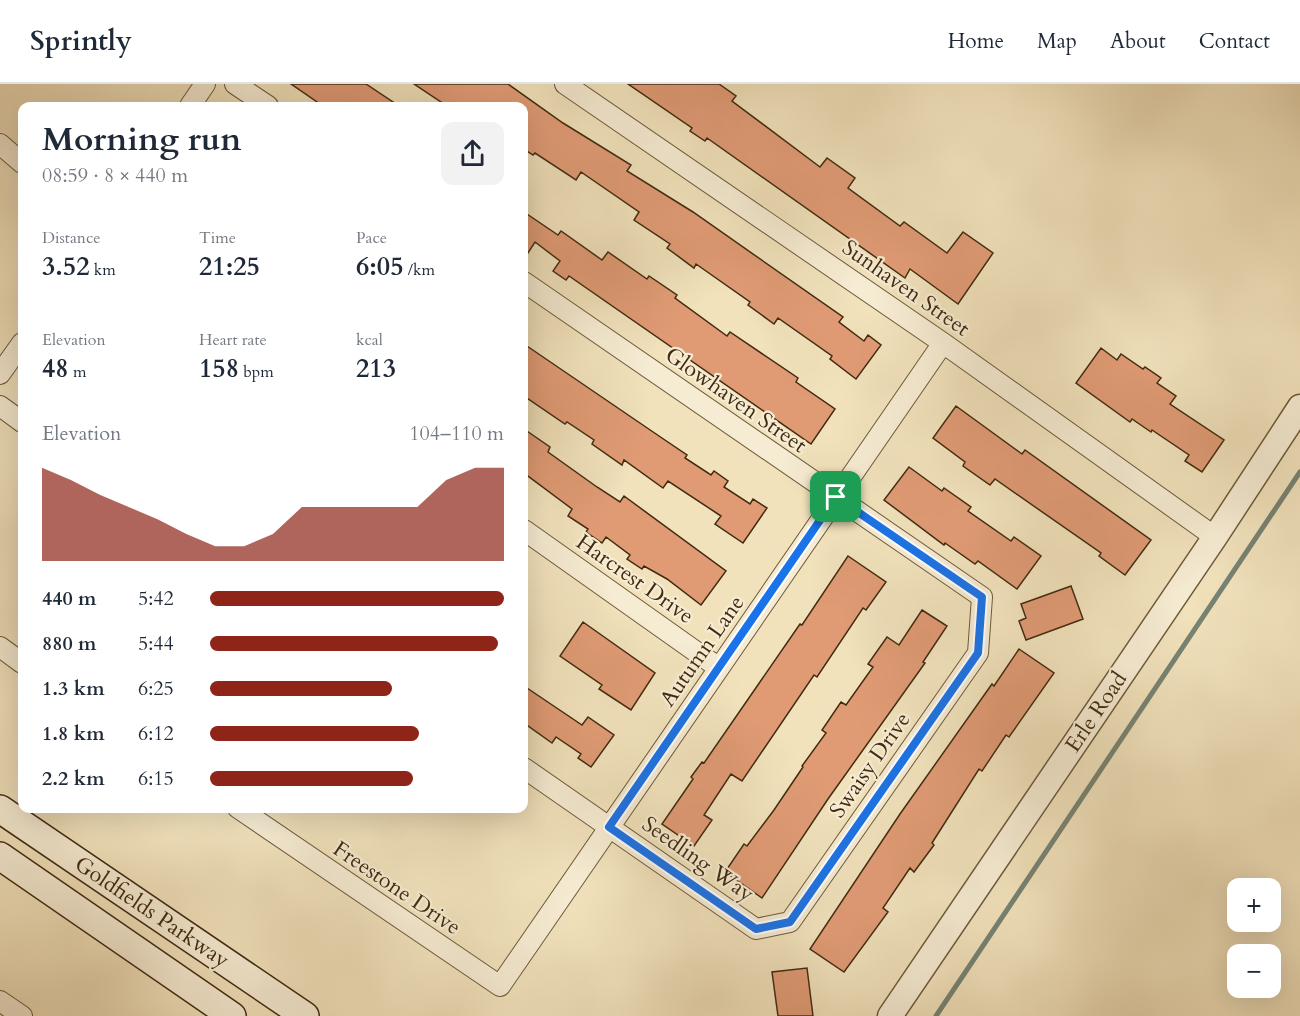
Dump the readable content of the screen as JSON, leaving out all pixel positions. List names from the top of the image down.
{
  "streets": {
    "main road": ["Goldfields Parkway"],
    "street": [
      "Sunhaven Street",
      "Glowhaven Street",
      "Harcrest Drive",
      "Autumn Lane",
      "Erle Road",
      "Swaisy Drive",
      "Seedling Way",
      "Freestone Drive"
    ]
  },
  "crossings": [
    ["Sunhaven Street", "Autumn Lane"],
    ["Sunhaven Street", "Erle Road"],
    ["Glowhaven Street", "Autumn Lane"],
    ["Glowhaven Street", "Swaisy Drive"],
    ["Harcrest Drive", "Autumn Lane"],
    ["Autumn Lane", "Seedling Way"],
    ["Autumn Lane", "Freestone Drive"],
    ["Swaisy Drive", "Seedling Way"]
  ],
  "page": {
    "header": "Sprintly",
    "nav": [
      "Home",
      "Map",
      "About",
      "Contact"
    ],
    "heading": ["Morning run", "08:59 · 8 × 440 m"],
    "stats": [
      ["Distance", "3.52 km"],
      ["Time", "21:25"],
      ["Pace", "6:05 /km"],
      ["Elevation", "48 m"],
      ["Heart rate", "158 bpm"],
      ["kcal", "213"]
    ],
    "chart": ["Elevation", "104–110 m"],
    "list": [
      {
        "name": "440 m",
        "note": "5:42"
      },
      {
        "name": "880 m",
        "note": "5:44"
      },
      {
        "name": "1.3 km",
        "note": "6:25"
      },
      {
        "name": "1.8 km",
        "note": "6:12"
      },
      {
        "name": "2.2 km",
        "note": "6:15"
      }
    ],
    "map_buttons": ["+", "−"]
  }
}
